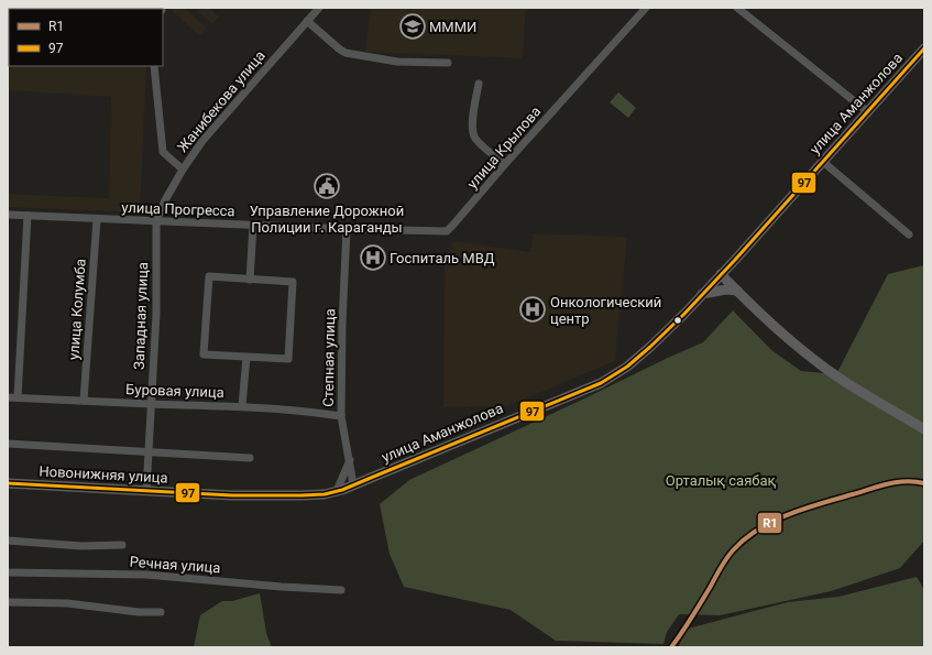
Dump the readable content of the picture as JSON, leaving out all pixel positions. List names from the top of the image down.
{
  "streets": {
    "main road": ["улица Аманжолова", "Новонижняя улица"],
    "street": [
      "Жанибекова улица",
      "улица Крылова",
      "улица Прогресса",
      "улица Колумба",
      "Западная улица",
      "Степная улица",
      "Буровая улица",
      "Речная улица"
    ]
  },
  "crossings": [
    ["Жанибекова улица", "улица Прогресса"],
    ["Жанибекова улица", "Западная улица"],
    ["улица Аманжолова", "Степная улица"],
    ["улица Аманжолова", "Новонижняя улица"],
    ["улица Крылова", "улица Прогресса"],
    ["улица Крылова", "Степная улица"],
    ["улица Прогресса", "улица Колумба"],
    ["улица Прогресса", "Западная улица"],
    ["улица Прогресса", "Степная улица"],
    ["улица Колумба", "Буровая улица"],
    ["Западная улица", "Буровая улица"],
    ["Западная улица", "Новонижняя улица"],
    ["Степная улица", "Буровая улица"],
    ["Степная улица", "Новонижняя улица"]
  ],
  "parks": ["Орталық саябақ"],
  "places": {
    "school or university": ["МММИ"],
    "public building": ["Управление Дорожной Полиции г. Караганды"],
    "hospital": ["Госпиталь МВД", "Онкологический центр"]
  },
  "lines": ["transit line 97", "transit line R1"],
  "legend": ["R1", "97"]
}
